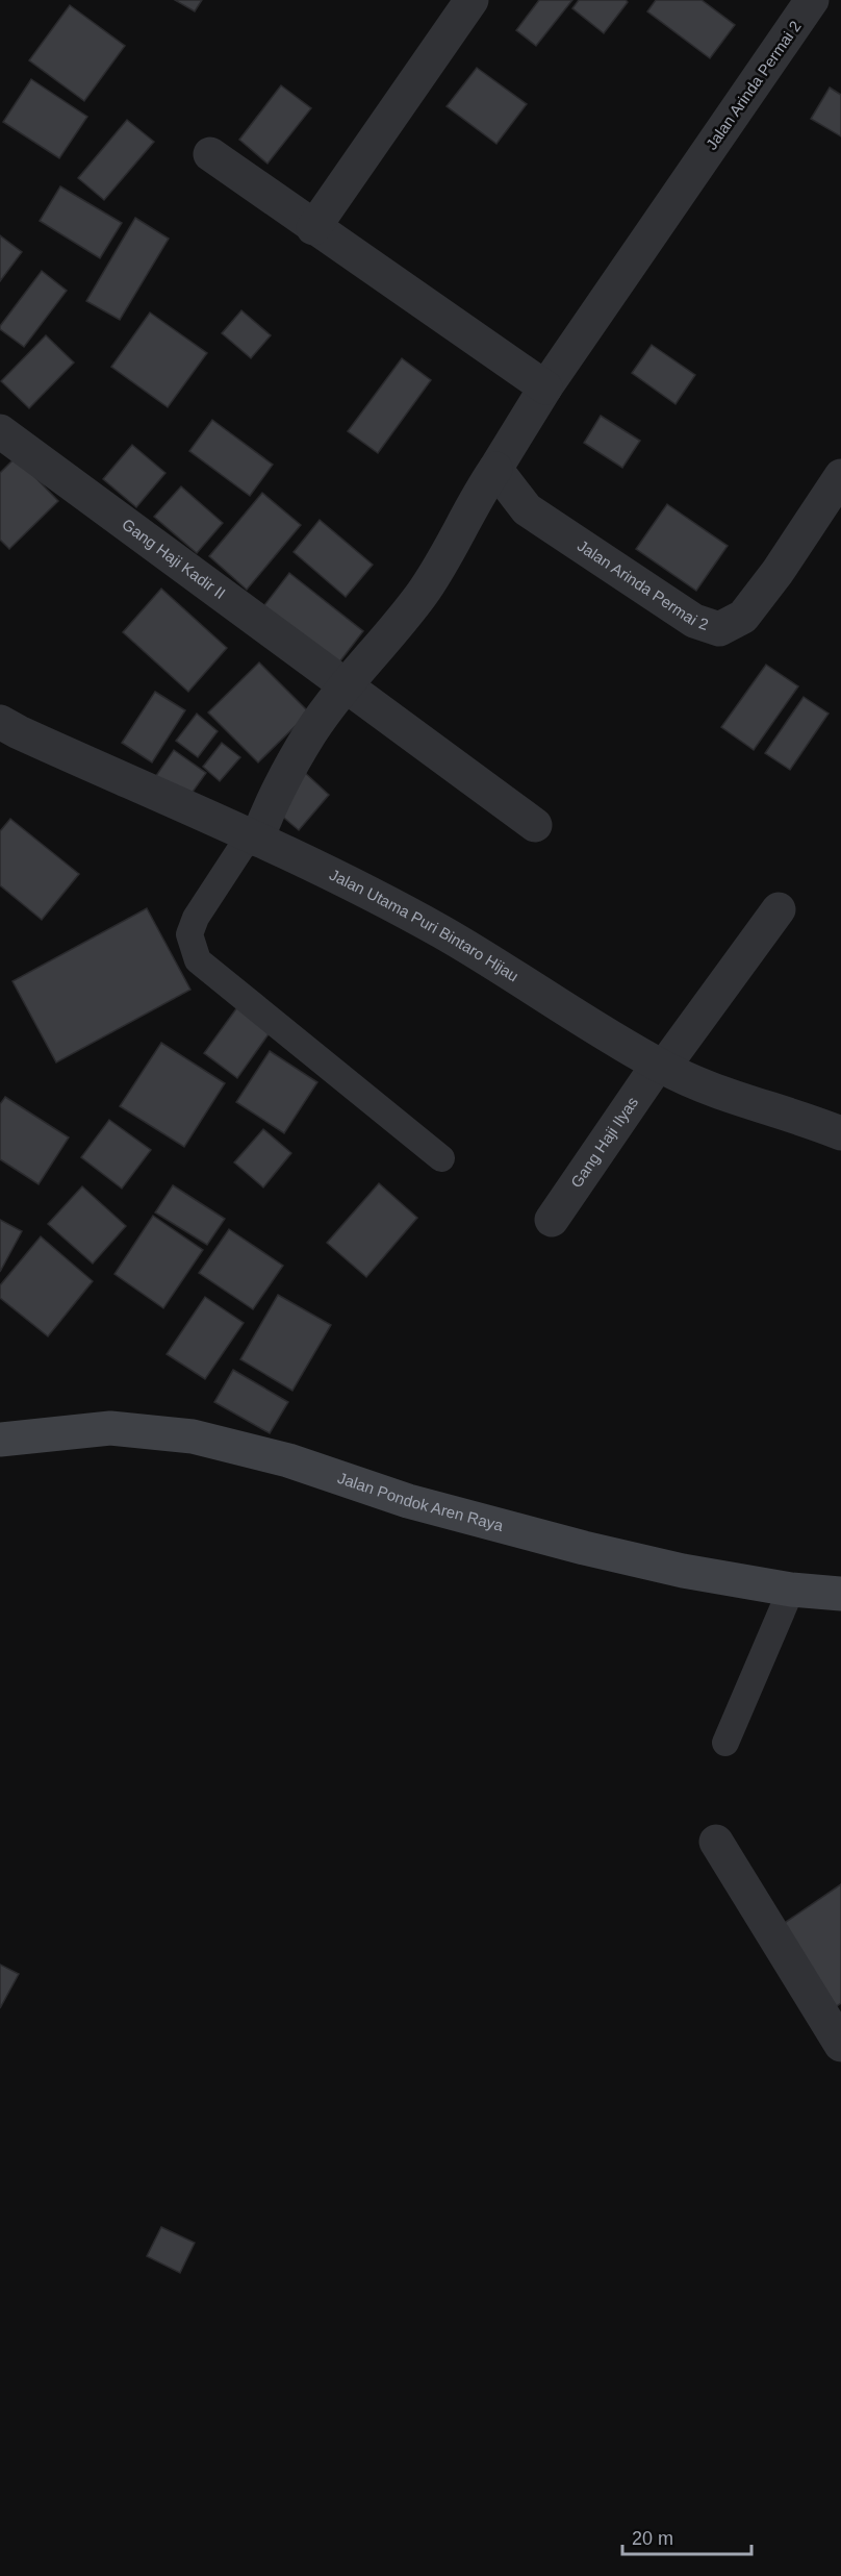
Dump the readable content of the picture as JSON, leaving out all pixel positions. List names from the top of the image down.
{
  "streets": {
    "main road": ["Jalan Pondok Aren Raya"],
    "street": [
      "Jalan Arinda Permai 2",
      "Gang Haji Kadir II",
      "Jalan Utama Puri Bintaro Hijau",
      "Gang Haji Ilyas"
    ]
  },
  "crossings": [
    ["Jalan Utama Puri Bintaro Hijau", "Gang Haji Ilyas"]
  ],
  "scale_bar": "20 m"
}
